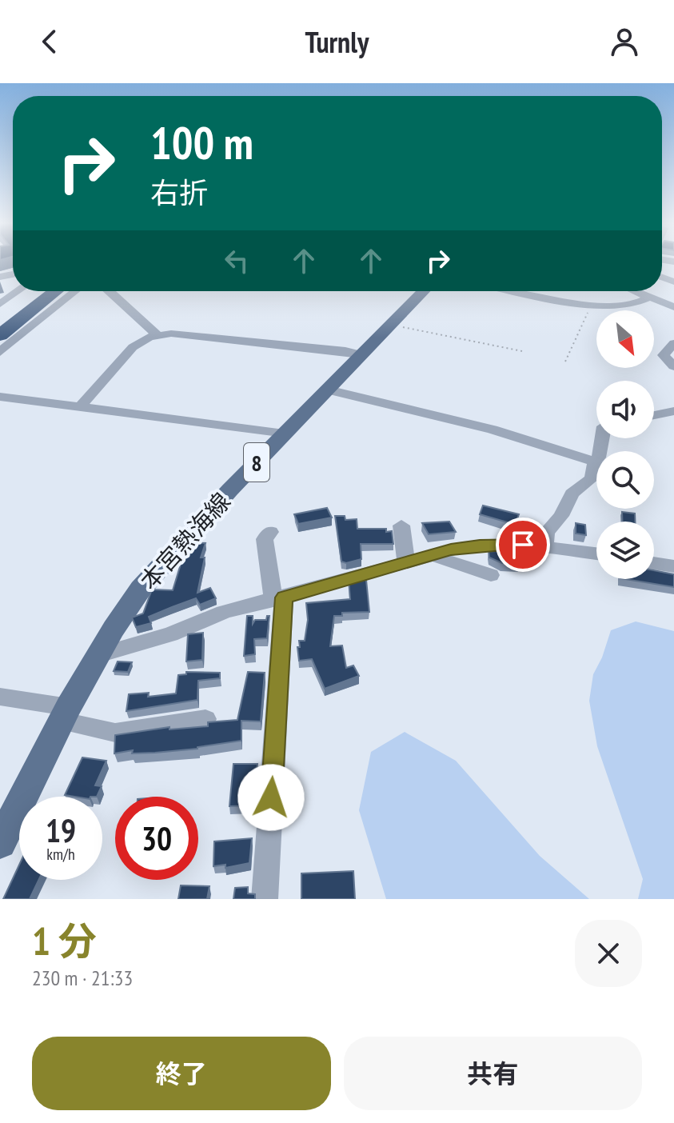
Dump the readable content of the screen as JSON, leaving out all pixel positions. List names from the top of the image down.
{
  "streets": {
    "main road": ["8", "本宮熱海線"]
  },
  "north": "bottom right",
  "page": {
    "header": "Turnly",
    "turn": ["100 m", "右折"],
    "speed": "19 km/h",
    "limit": "30",
    "heading": ["1 分", "230 m · 21:33"],
    "buttons": ["終了", "共有"]
  }
}
